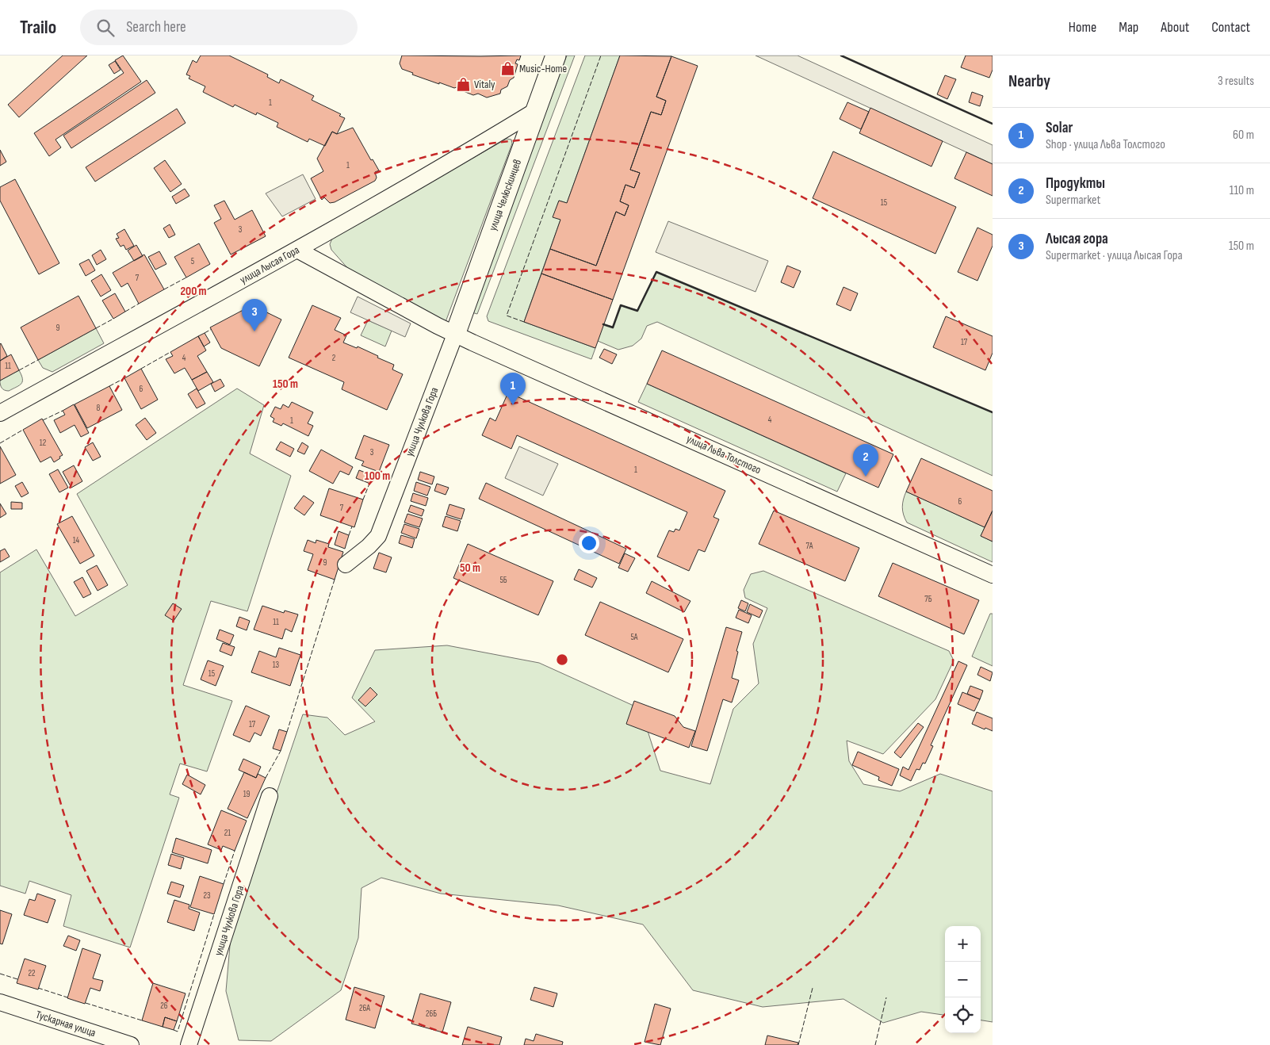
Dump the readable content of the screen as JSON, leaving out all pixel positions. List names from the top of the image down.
{
  "streets": {
    "street": [
      "улица Челюскинцев",
      "улица Лысая Гора",
      "улица Чулкова Гора",
      "улица Льва Толстого",
      "Тускарная улица"
    ]
  },
  "crossings": [
    ["улица Челюскинцев", "улица Лысая Гора"],
    ["улица Челюскинцев", "улица Чулкова Гора"],
    ["улица Челюскинцев", "улица Льва Толстого"],
    ["улица Лысая Гора", "улица Льва Толстого"],
    ["улица Чулкова Гора", "улица Льва Толстого"]
  ],
  "places": {
    "shop": ["Music-Home", "Vitaly"]
  },
  "house_numbers": [
    "1",
    "1",
    "15",
    "3",
    "5",
    "7",
    "9",
    "17",
    "4",
    "2",
    "11",
    "6",
    "8",
    "4",
    "1",
    "12",
    "3",
    "1",
    "6",
    "7",
    "14",
    "7А",
    "9",
    "5Б",
    "7Б",
    "11",
    "5А",
    "13",
    "15",
    "17",
    "19",
    "21",
    "23",
    "22",
    "26",
    "26А",
    "26Б"
  ],
  "page": {
    "header": "Trailo",
    "search": "Search here",
    "nav": [
      "Home",
      "Map",
      "About",
      "Contact"
    ],
    "heading": ["Nearby", "3 results"],
    "list": [
      {
        "mark": "1",
        "name": "Solar",
        "note": "Shop · улица Льва Толстого",
        "value": "60 m"
      },
      {
        "mark": "2",
        "name": "Продукты",
        "note": "Supermarket",
        "value": "110 m"
      },
      {
        "mark": "3",
        "name": "Лысая гора",
        "note": "Supermarket · улица Лысая Гора",
        "value": "150 m"
      }
    ],
    "pins": ["3", "1", "2"],
    "map_buttons": ["+", "−"]
  },
  "rings": [
    "200 m",
    "150 m",
    "100 m",
    "50 m"
  ]
}
